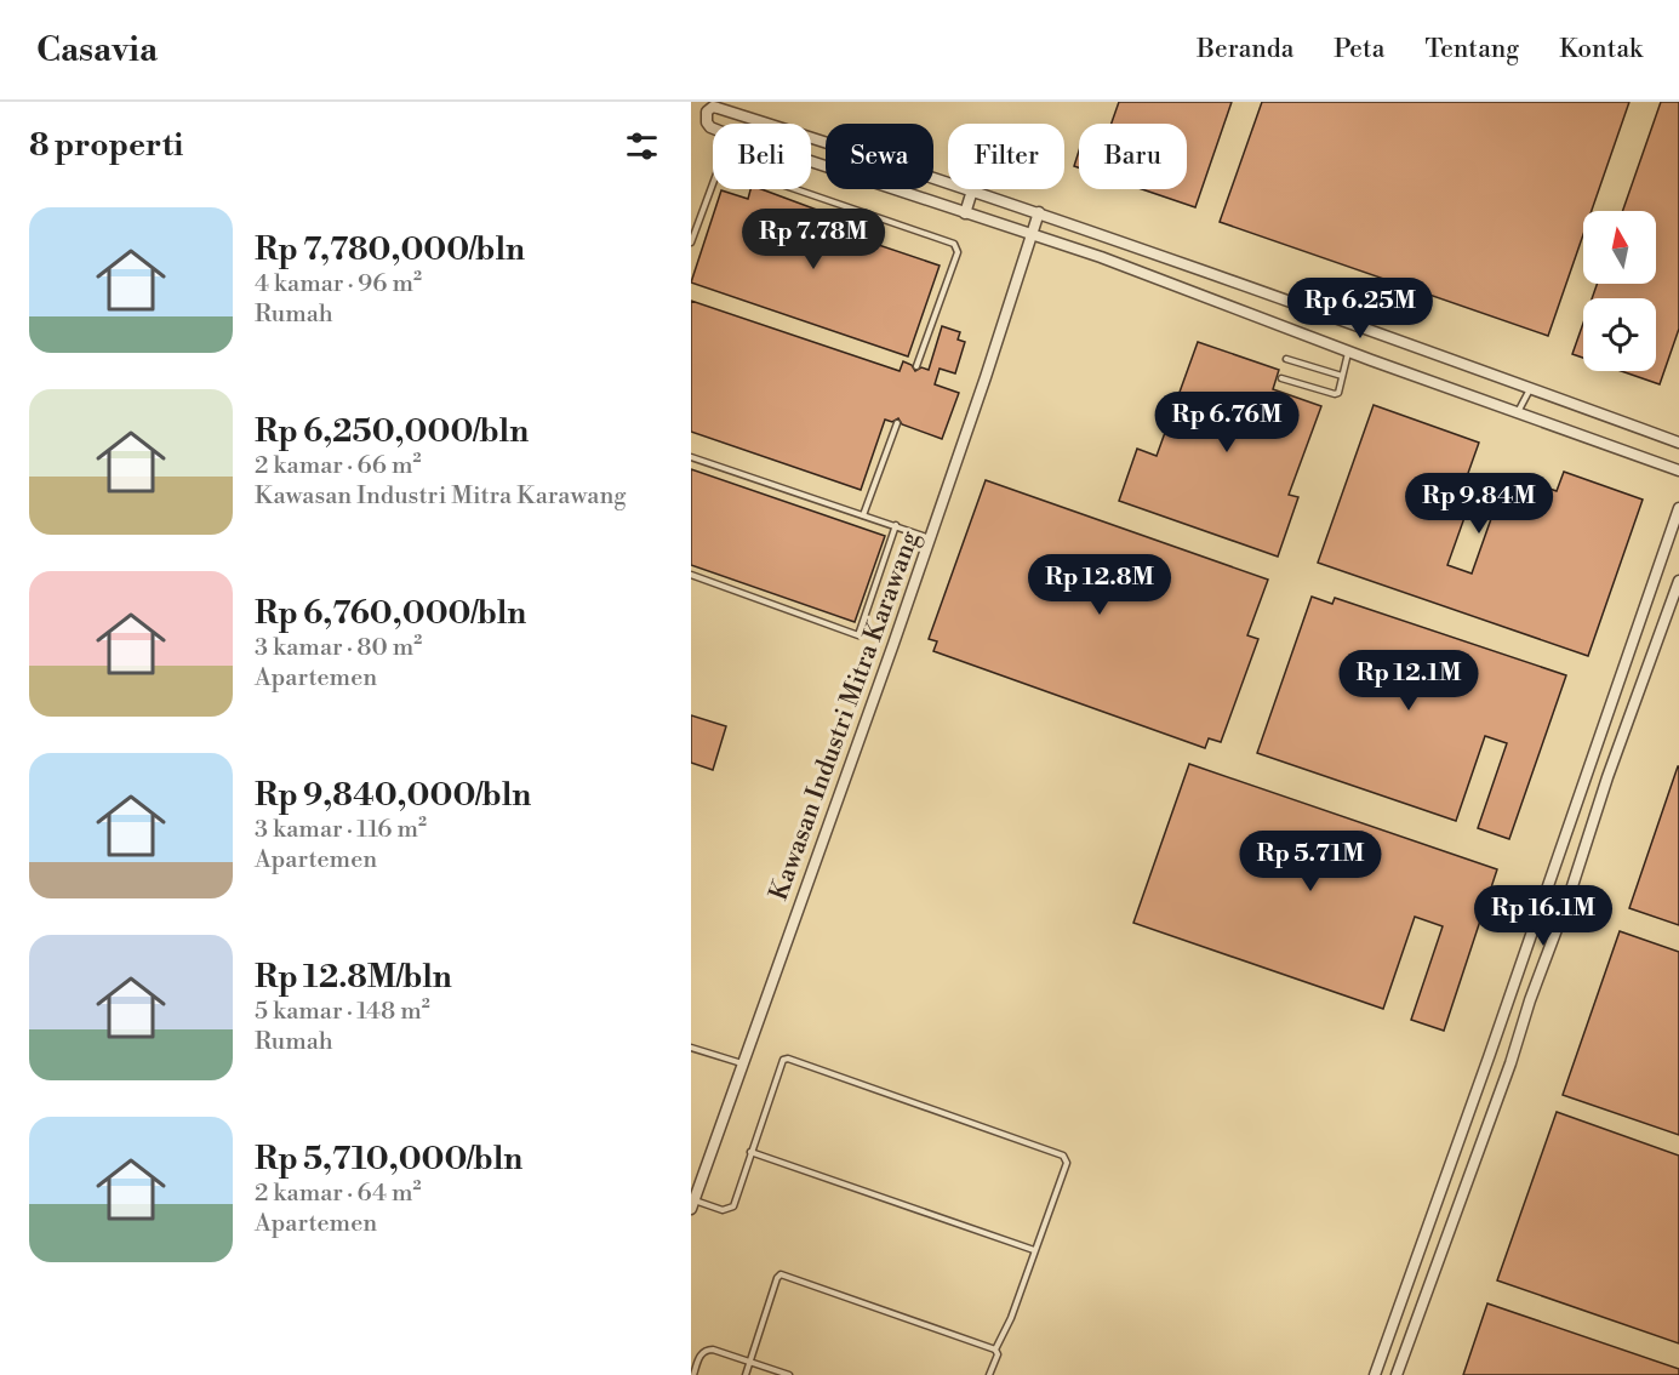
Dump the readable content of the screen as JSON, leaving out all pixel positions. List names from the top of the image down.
{
  "streets": {
    "street": ["Kawasan Industri Mitra Karawang"]
  },
  "north": "top",
  "page": {
    "header": "Casavia",
    "nav": [
      "Beranda",
      "Peta",
      "Tentang",
      "Kontak"
    ],
    "heading": "8 properti",
    "chip": [
      "Beli",
      "Sewa",
      "Filter",
      "Baru"
    ],
    "list": [
      {
        "name": "Rp 7,780,000/bln",
        "note": "4 kamar · 96 m² · Rumah"
      },
      {
        "name": "Rp 6,250,000/bln",
        "note": "2 kamar · 66 m² · Kawasan Industri Mitra Karawang"
      },
      {
        "name": "Rp 6,760,000/bln",
        "note": "3 kamar · 80 m² · Apartemen"
      },
      {
        "name": "Rp 9,840,000/bln",
        "note": "3 kamar · 116 m² · Apartemen"
      },
      {
        "name": "Rp 12.8M/bln",
        "note": "5 kamar · 148 m² · Rumah"
      },
      {
        "name": "Rp 5,710,000/bln",
        "note": "2 kamar · 64 m² · Apartemen"
      }
    ],
    "price": [
      "Rp 7.78M",
      "Rp 6.25M",
      "Rp 6.76M",
      "Rp 9.84M",
      "Rp 12.8M",
      "Rp 12.1M",
      "Rp 5.71M",
      "Rp 16.1M"
    ]
  }
}
